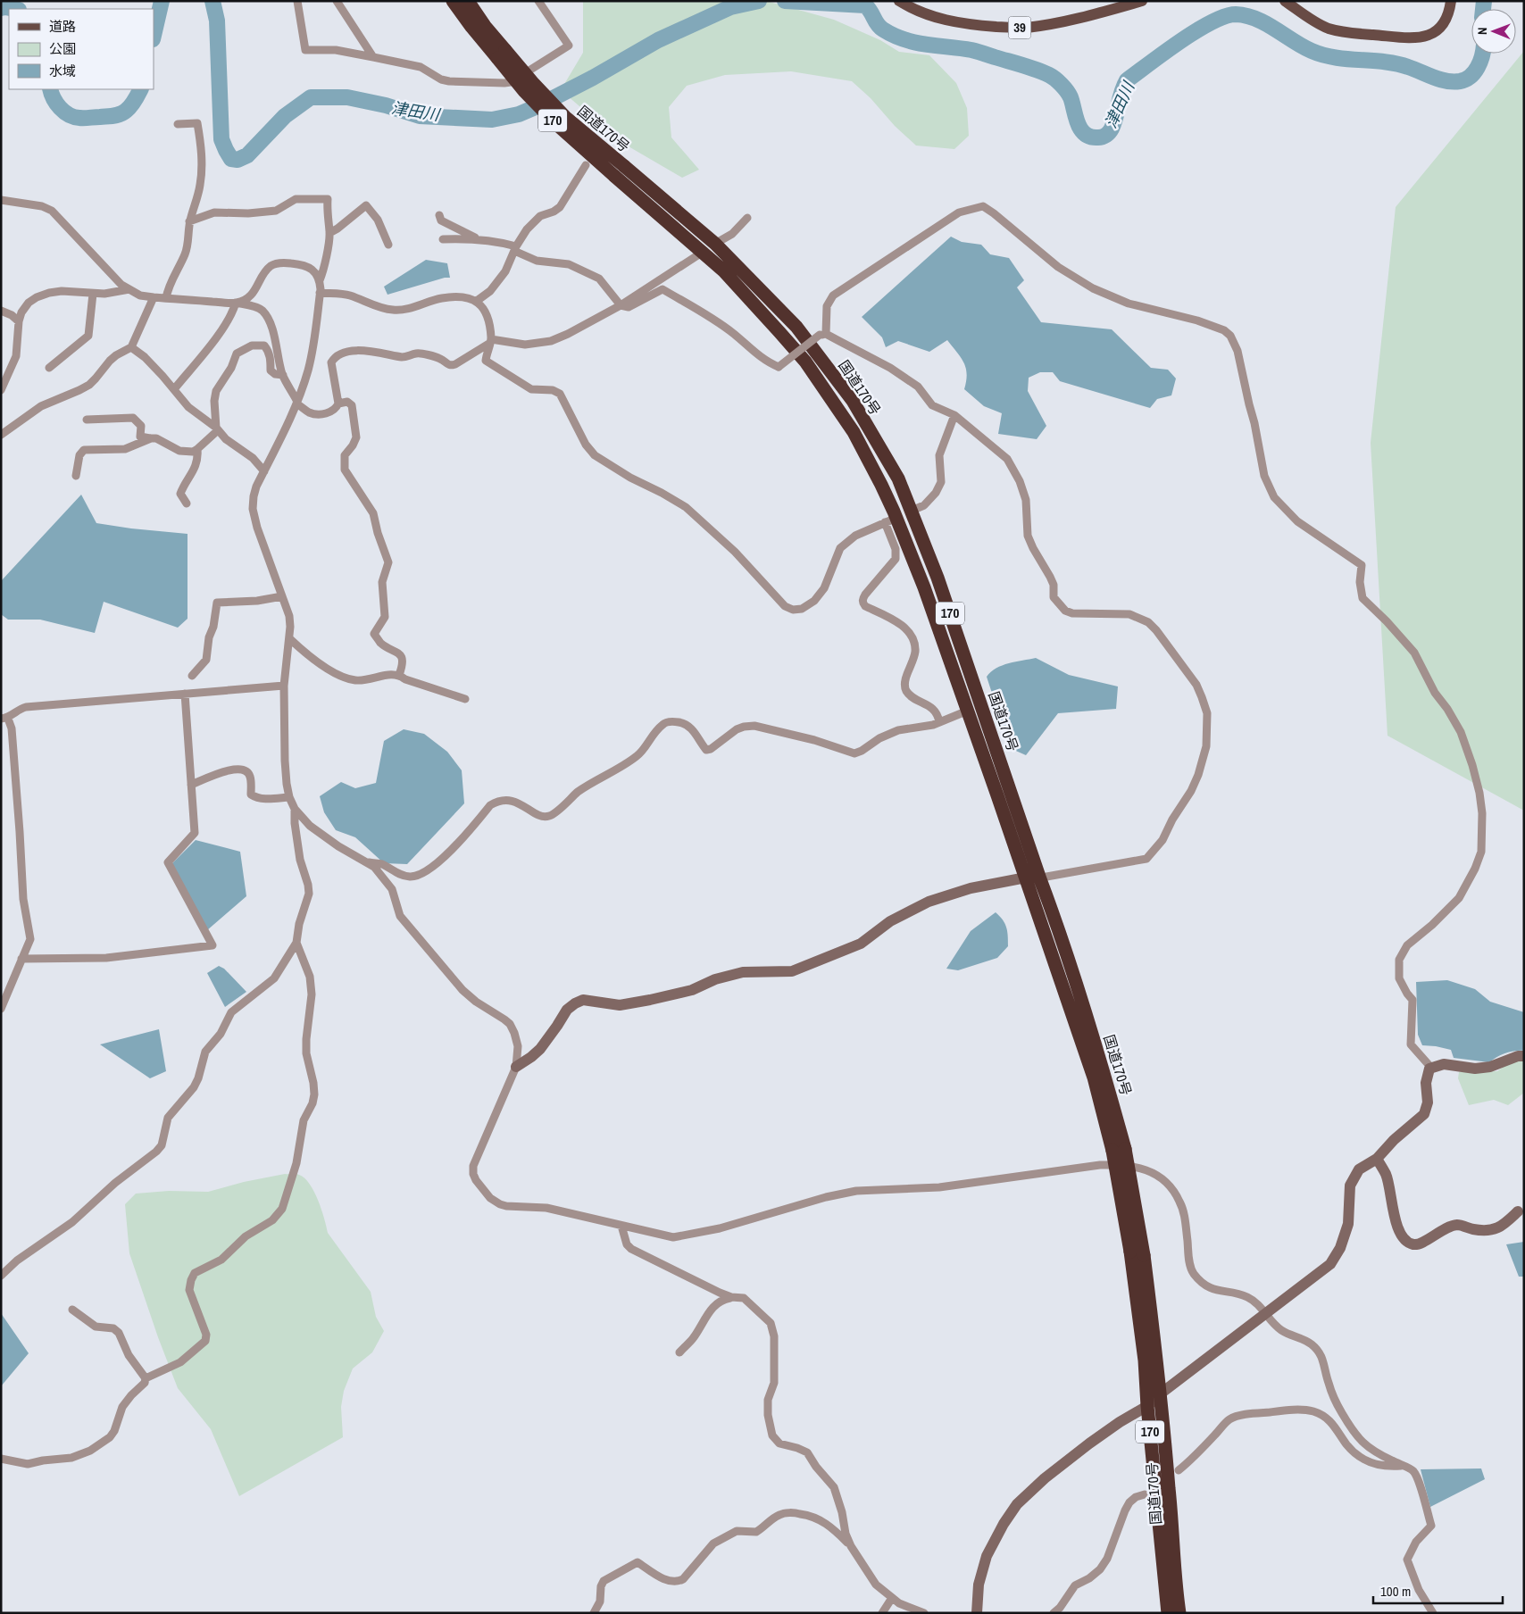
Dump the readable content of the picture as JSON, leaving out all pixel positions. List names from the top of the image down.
{
  "streets": {
    "highway": ["170", "国道170号"],
    "main road": ["39"]
  },
  "water": ["津田川"],
  "legend": ["道路", "公園", "水域"],
  "scale_bar": "100 m",
  "north": "left"
}
